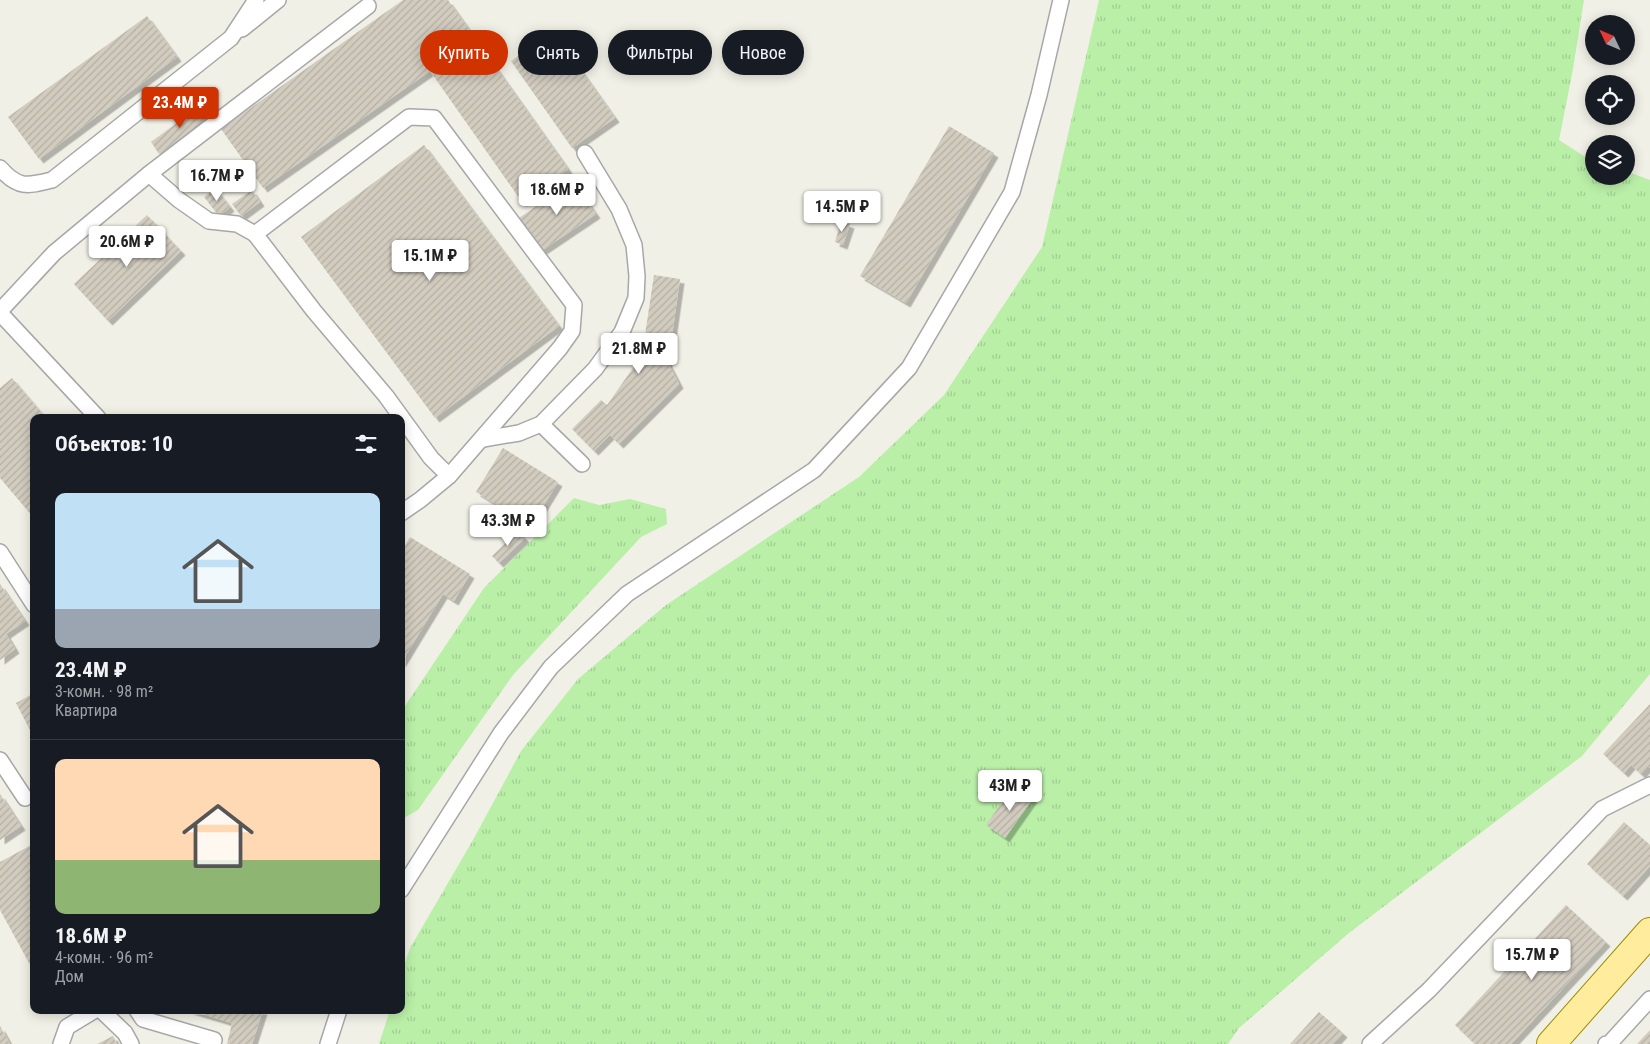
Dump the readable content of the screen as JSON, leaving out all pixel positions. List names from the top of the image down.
{
  "north": "top left",
  "page": {
    "chip": [
      "Купить",
      "Снять",
      "Фильтры",
      "Новое"
    ],
    "price": [
      "23.4M ₽",
      "16.7M ₽",
      "18.6M ₽",
      "14.5M ₽",
      "20.6M ₽",
      "15.1M ₽",
      "21.8M ₽",
      "43.3M ₽",
      "43M ₽",
      "15.7M ₽"
    ],
    "heading": "Объектов: 10",
    "list": [
      {
        "name": "23.4M ₽",
        "note": "3-комн. · 98 m² · Квартира"
      },
      {
        "name": "18.6M ₽",
        "note": "4-комн. · 96 m² · Дом"
      }
    ]
  }
}
